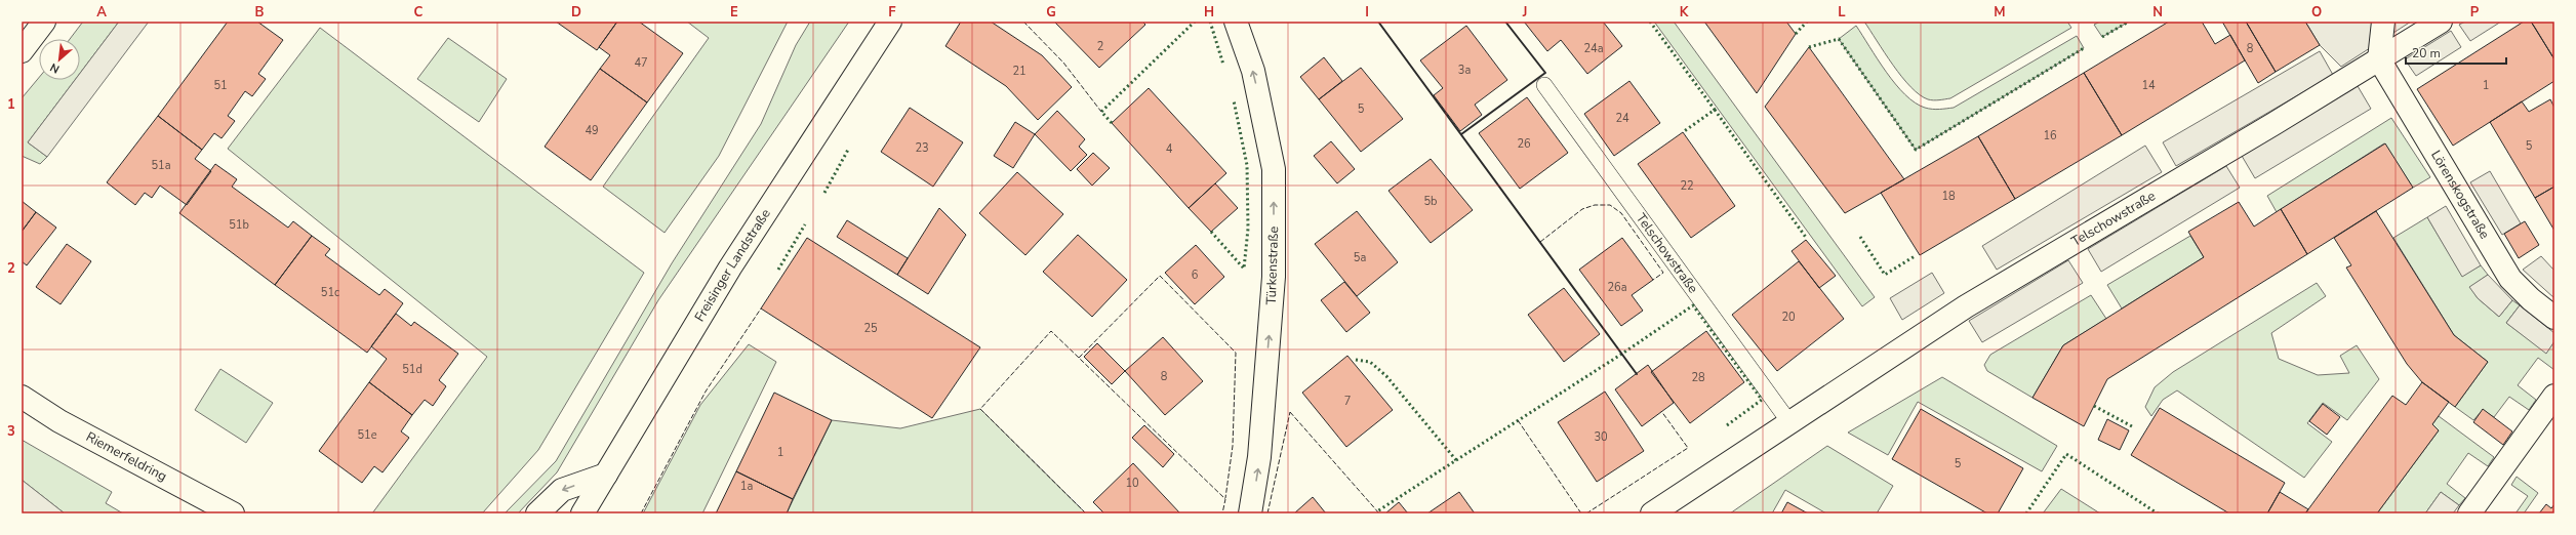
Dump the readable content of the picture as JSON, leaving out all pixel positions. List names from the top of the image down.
{
  "streets": {
    "street": [
      "Lörenskogstraße",
      "Telschowstraße",
      "Freisinger Landstraße",
      "Türkenstraße",
      "Riemerfeldring"
    ]
  },
  "crossings": [
    ["Lörenskogstraße", "Telschowstraße"]
  ],
  "one_way": ["Türkenstraße"],
  "house_numbers": [
    "2",
    "24a",
    "8",
    "47",
    "3a",
    "21",
    "51",
    "14",
    "1",
    "5",
    "24",
    "49",
    "16",
    "26",
    "5",
    "23",
    "4",
    "51a",
    "22",
    "18",
    "5b",
    "51b",
    "5a",
    "6",
    "26a",
    "51c",
    "20",
    "25",
    "51d",
    "8",
    "28",
    "7",
    "51e",
    "30",
    "1",
    "5",
    "10",
    "1a"
  ],
  "scale_bar": "20 m",
  "north": "bottom left",
  "grid": {
    "columns": [
      "A",
      "B",
      "C",
      "D",
      "E",
      "F",
      "G",
      "H",
      "I",
      "J",
      "K",
      "L",
      "M",
      "N",
      "O",
      "P"
    ],
    "rows": ["1", "2", "3"]
  }
}
